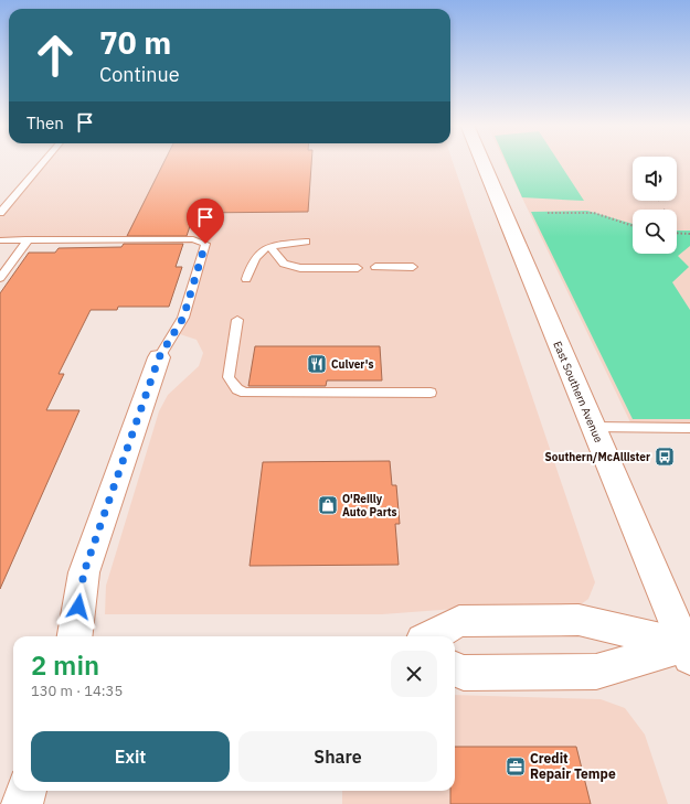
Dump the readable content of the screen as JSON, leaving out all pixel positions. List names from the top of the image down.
{
  "streets": {
    "main road": ["East Southern Avenue"]
  },
  "places": {
    "restaurant": ["Culver's"],
    "bus stop": ["Southern/McAllister"],
    "shop": ["O'Reilly Auto Parts"],
    "office": ["Credit Repair Tempe"]
  },
  "page": {
    "turn": ["70 m", "Continue"],
    "then": "Then",
    "heading": ["2 min", "130 m · 14:35"],
    "buttons": ["Exit", "Share"]
  }
}
